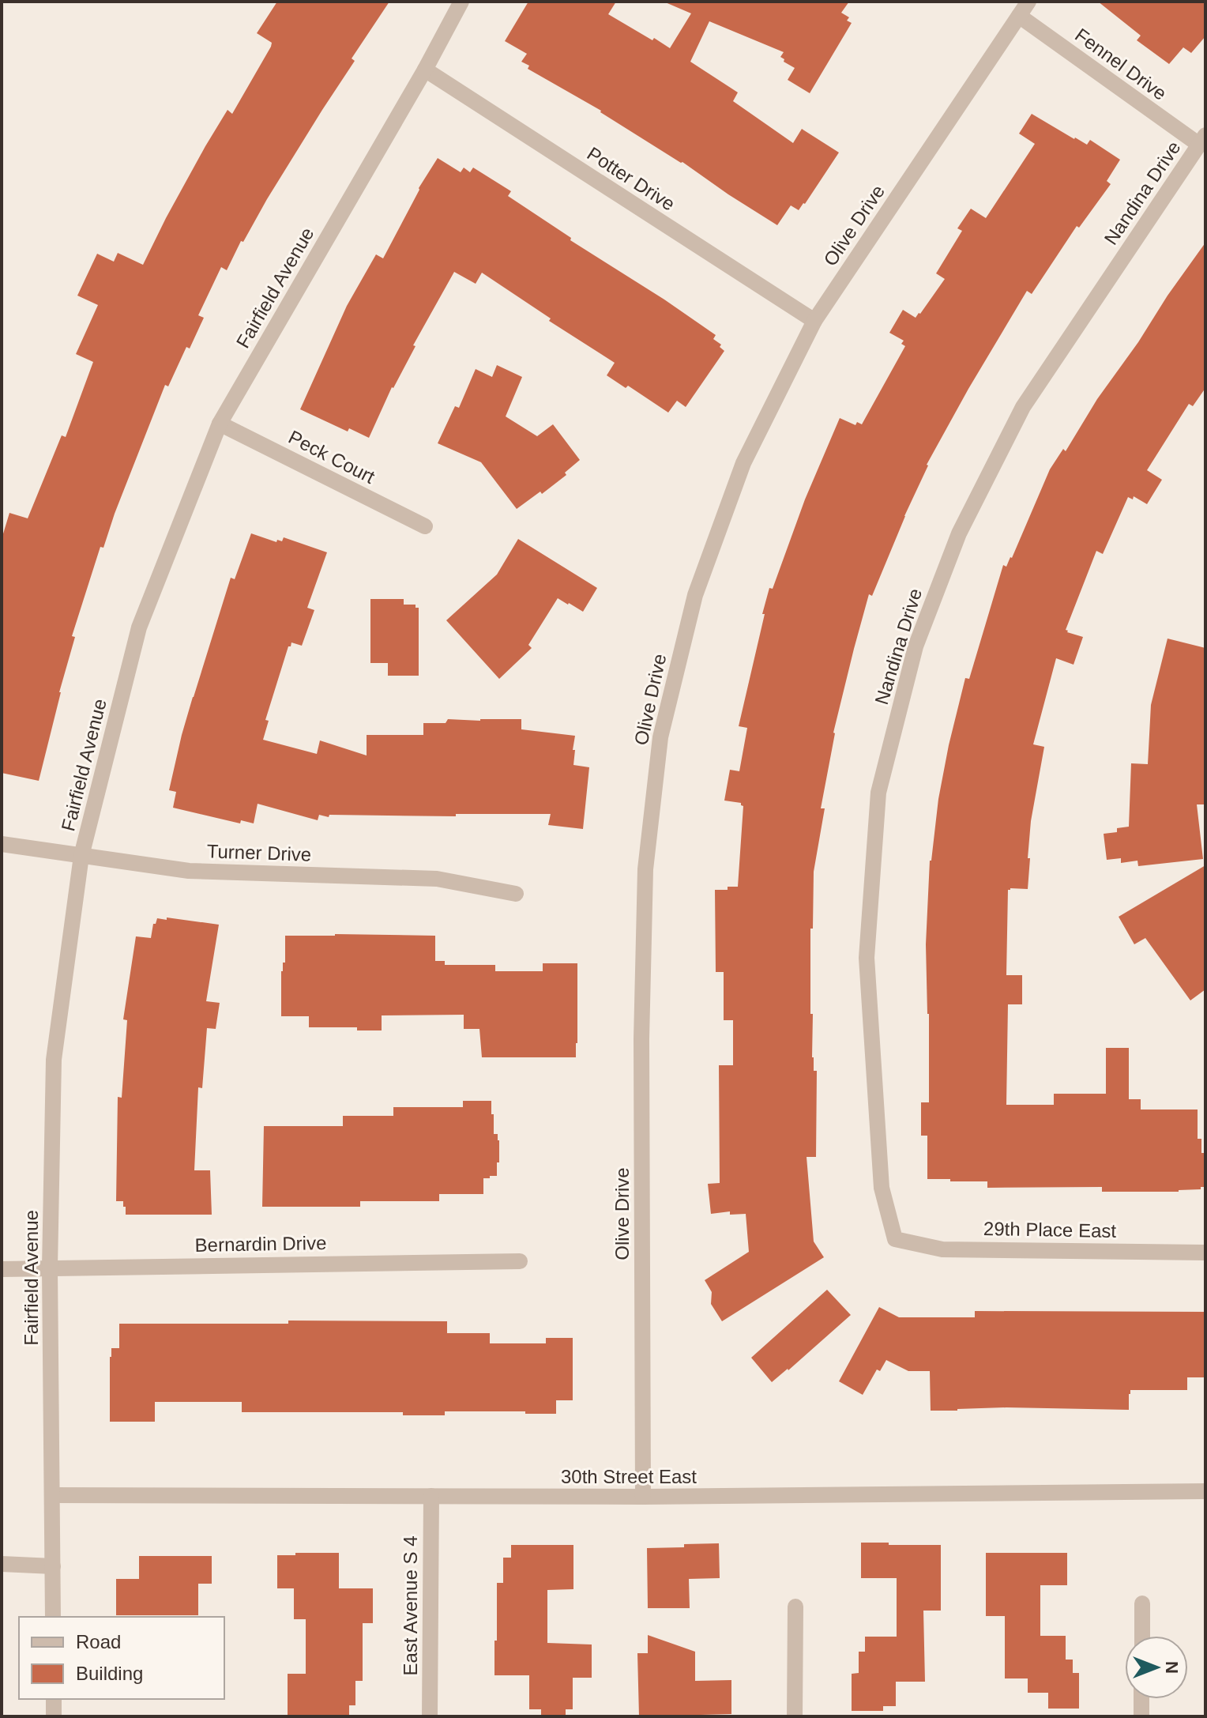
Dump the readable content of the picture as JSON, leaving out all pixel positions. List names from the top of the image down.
{
  "streets": {
    "street": [
      "Fennel Drive",
      "Potter Drive",
      "Nandina Drive",
      "Olive Drive",
      "Fairfield Avenue",
      "Peck Court",
      "Turner Drive",
      "29th Place East",
      "Bernardin Drive",
      "30th Street East",
      "East Avenue S 4"
    ]
  },
  "crossings": [
    ["Fennel Drive", "Nandina Drive"],
    ["Fennel Drive", "Olive Drive"],
    ["Potter Drive", "Olive Drive"],
    ["Potter Drive", "Fairfield Avenue"],
    ["Nandina Drive", "29th Place East"],
    ["Olive Drive", "30th Street East"],
    ["Fairfield Avenue", "Peck Court"],
    ["Fairfield Avenue", "Turner Drive"],
    ["Fairfield Avenue", "Bernardin Drive"],
    ["Fairfield Avenue", "30th Street East"],
    ["30th Street East", "East Avenue S 4"]
  ],
  "legend": ["Road", "Building"],
  "north": "right"
}
